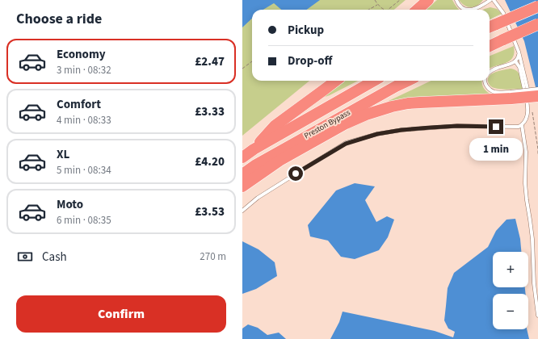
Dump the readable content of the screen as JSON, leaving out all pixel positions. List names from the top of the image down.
{
  "streets": {
    "highway": ["Preston Bypass"]
  },
  "page": {
    "heading": "Choose a ride",
    "banner": ["Pickup", "Drop-off"],
    "list": [
      {
        "name": "Economy",
        "note": "3 min · 08:32",
        "value": "£2.47"
      },
      {
        "name": "Comfort",
        "note": "4 min · 08:33",
        "value": "£3.33"
      },
      {
        "name": "XL",
        "note": "5 min · 08:34",
        "value": "£4.20"
      },
      {
        "name": "Moto",
        "note": "6 min · 08:35",
        "value": "£3.53"
      }
    ],
    "bubble": "1 min",
    "pay": ["Cash", "270 m"],
    "map_buttons": ["+", "−"],
    "buttons": "Confirm"
  }
}
